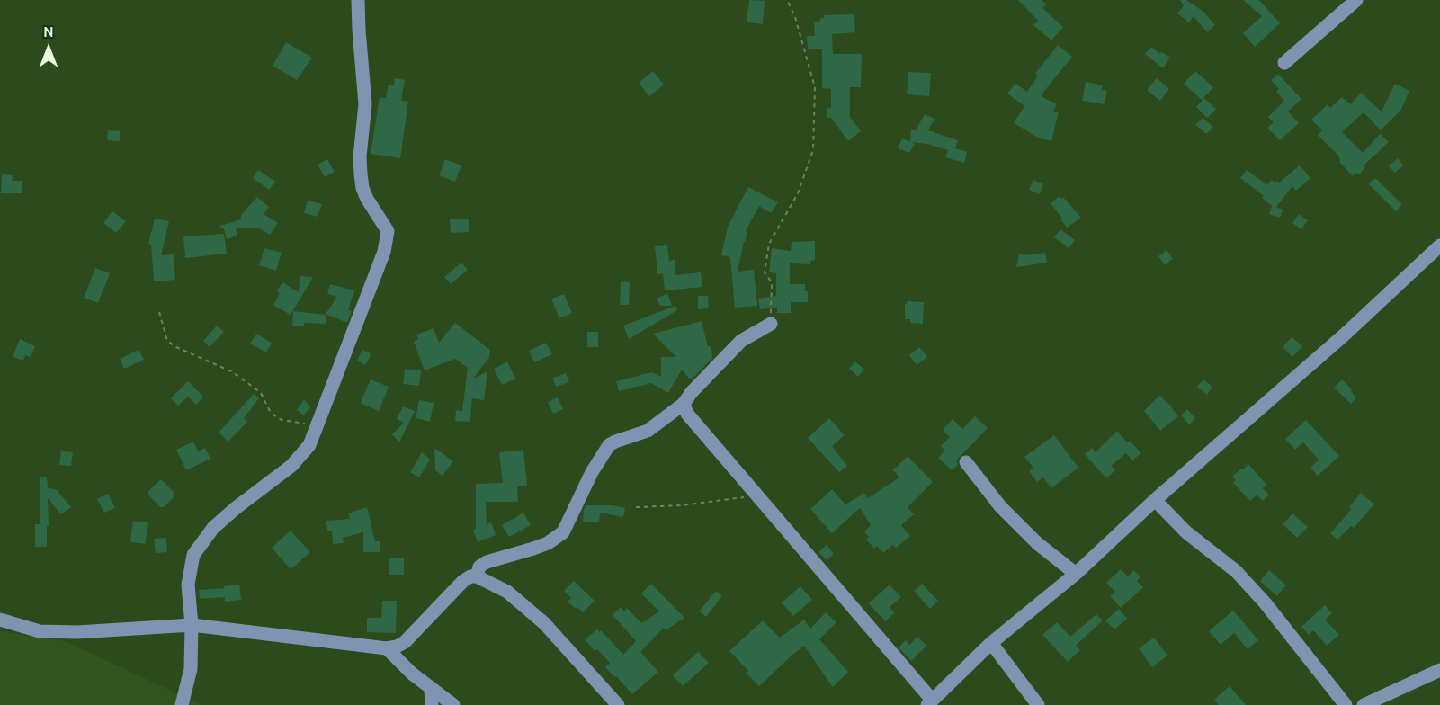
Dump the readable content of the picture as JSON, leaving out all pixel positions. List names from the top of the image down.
{
  "north": "top"
}
